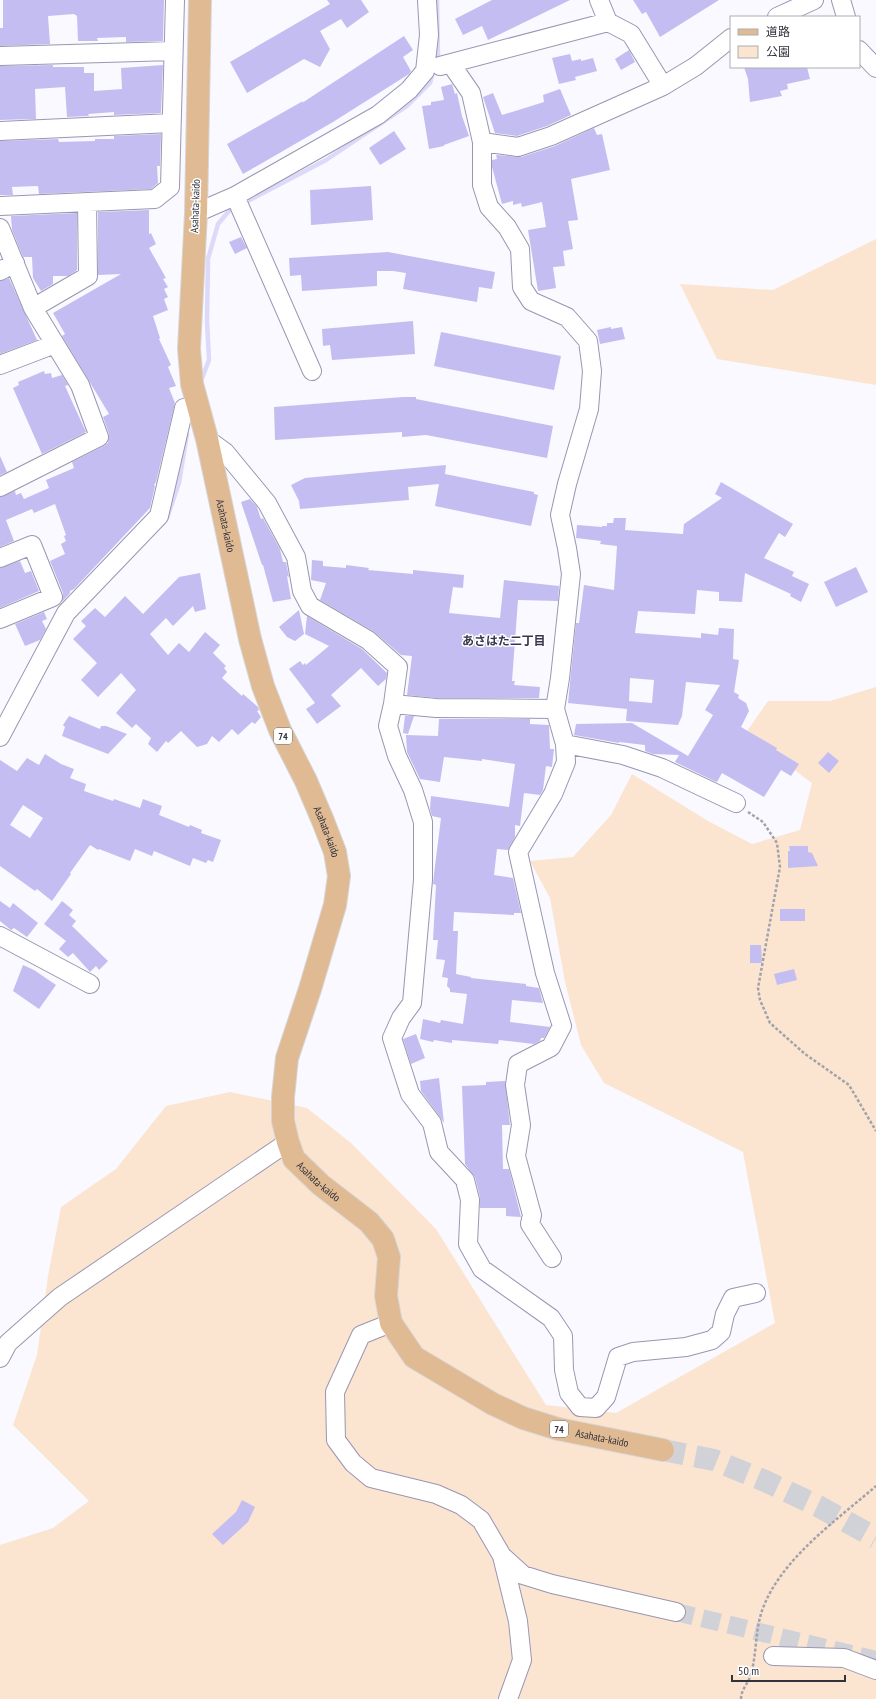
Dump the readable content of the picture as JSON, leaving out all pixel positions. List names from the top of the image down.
{
  "streets": {
    "main road": ["Asahata-kaido", "74"]
  },
  "districts": ["あさはた二丁目"],
  "legend": ["道路", "公園"],
  "scale_bar": "50 m"
}
